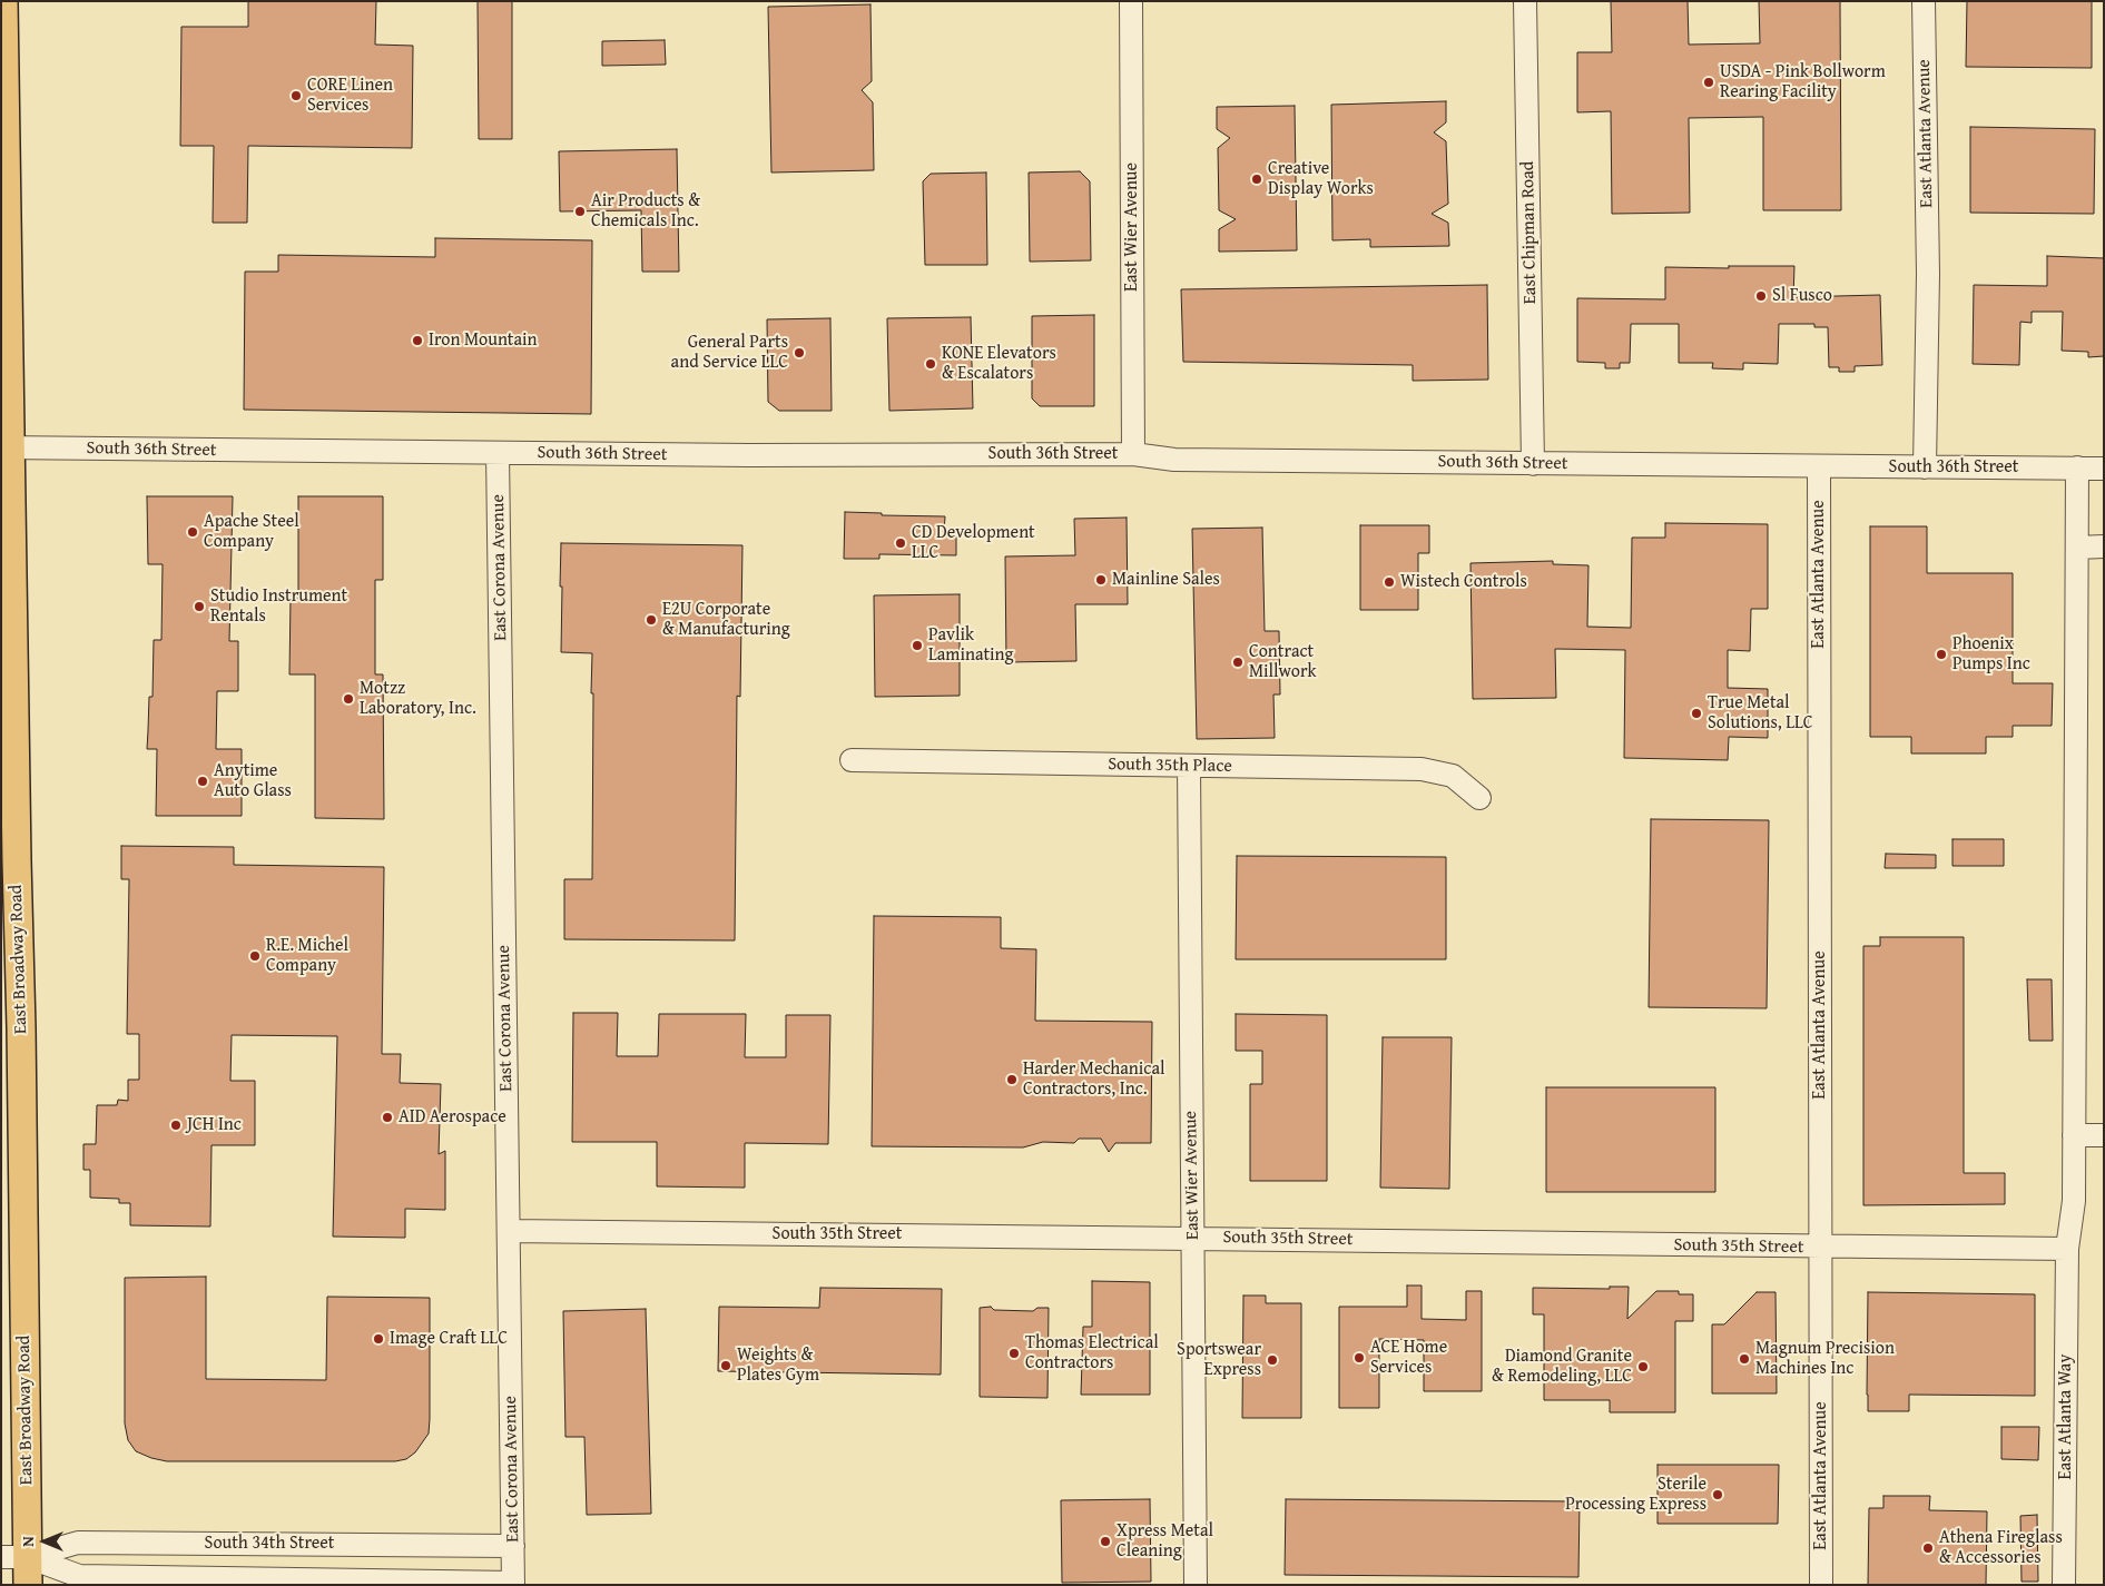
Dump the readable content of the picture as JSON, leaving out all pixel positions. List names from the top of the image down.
{
  "streets": {
    "main road": ["East Broadway Road"],
    "street": [
      "East Atlanta Avenue",
      "East Wier Avenue",
      "East Chipman Road",
      "South 36th Street",
      "East Corona Avenue",
      "South 35th Place",
      "South 35th Street",
      "East Atlanta Way",
      "South 34th Street"
    ]
  },
  "crossings": [
    ["East Atlanta Avenue", "South 36th Street"],
    ["East Atlanta Avenue", "South 35th Street"],
    ["East Wier Avenue", "South 36th Street"],
    ["East Wier Avenue", "South 35th Place"],
    ["East Wier Avenue", "South 35th Street"],
    ["East Chipman Road", "South 36th Street"],
    ["South 36th Street", "East Corona Avenue"],
    ["South 36th Street", "East Broadway Road"],
    ["South 36th Street", "East Atlanta Way"],
    ["East Corona Avenue", "South 35th Street"],
    ["East Corona Avenue", "South 34th Street"],
    ["East Broadway Road", "South 34th Street"],
    ["South 35th Street", "East Atlanta Way"]
  ],
  "places": [
    "USDA - Pink Bollworm Rearing Facility",
    "CORE Linen Services",
    "Creative Display Works",
    "Air Products & Chemicals Inc.",
    "Sl Fusco",
    "Iron Mountain",
    "General Parts and Service LLC",
    "KONE Elevators & Escalators",
    "Apache Steel Company",
    "CD Development LLC",
    "Mainline Sales",
    "Wistech Controls",
    "Studio Instrument Rentals",
    "E2U Corporate & Manufacturing",
    "Pavlik Laminating",
    "Phoenix Pumps Inc",
    "Contract Millwork",
    "Motzz Laboratory, Inc.",
    "True Metal Solutions, LLC",
    "Anytime Auto Glass",
    "R.E. Michel Company",
    "Harder Mechanical Contractors, Inc.",
    "AID Aerospace",
    "JCH Inc",
    "Image Craft LLC",
    "Thomas Electrical Contractors",
    "ACE Home Services",
    "Magnum Precision Machines Inc",
    "Sportswear Express",
    "Weights & Plates Gym",
    "Diamond Granite & Remodeling, LLC",
    "Sterile Processing Express",
    "Xpress Metal Cleaning",
    "Athena Fireglass & Accessories"
  ],
  "north": "left"
}
